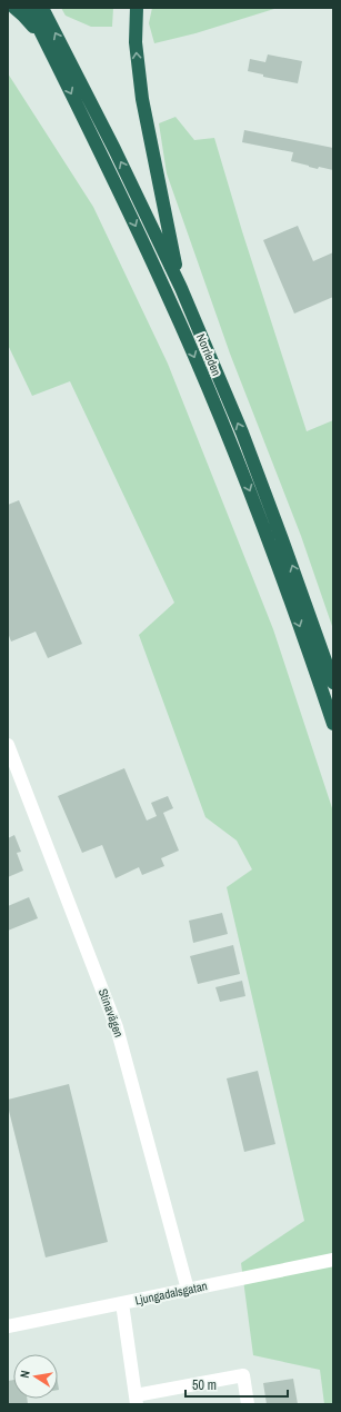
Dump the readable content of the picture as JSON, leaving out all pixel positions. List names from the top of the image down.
{
  "streets": {
    "highway": ["Norrleden"],
    "street": ["Stinavägen", "Ljungadalsgatan"]
  },
  "crossings": [
    ["Stinavägen", "Ljungadalsgatan"]
  ],
  "scale_bar": "50 m",
  "north": "left"
}
